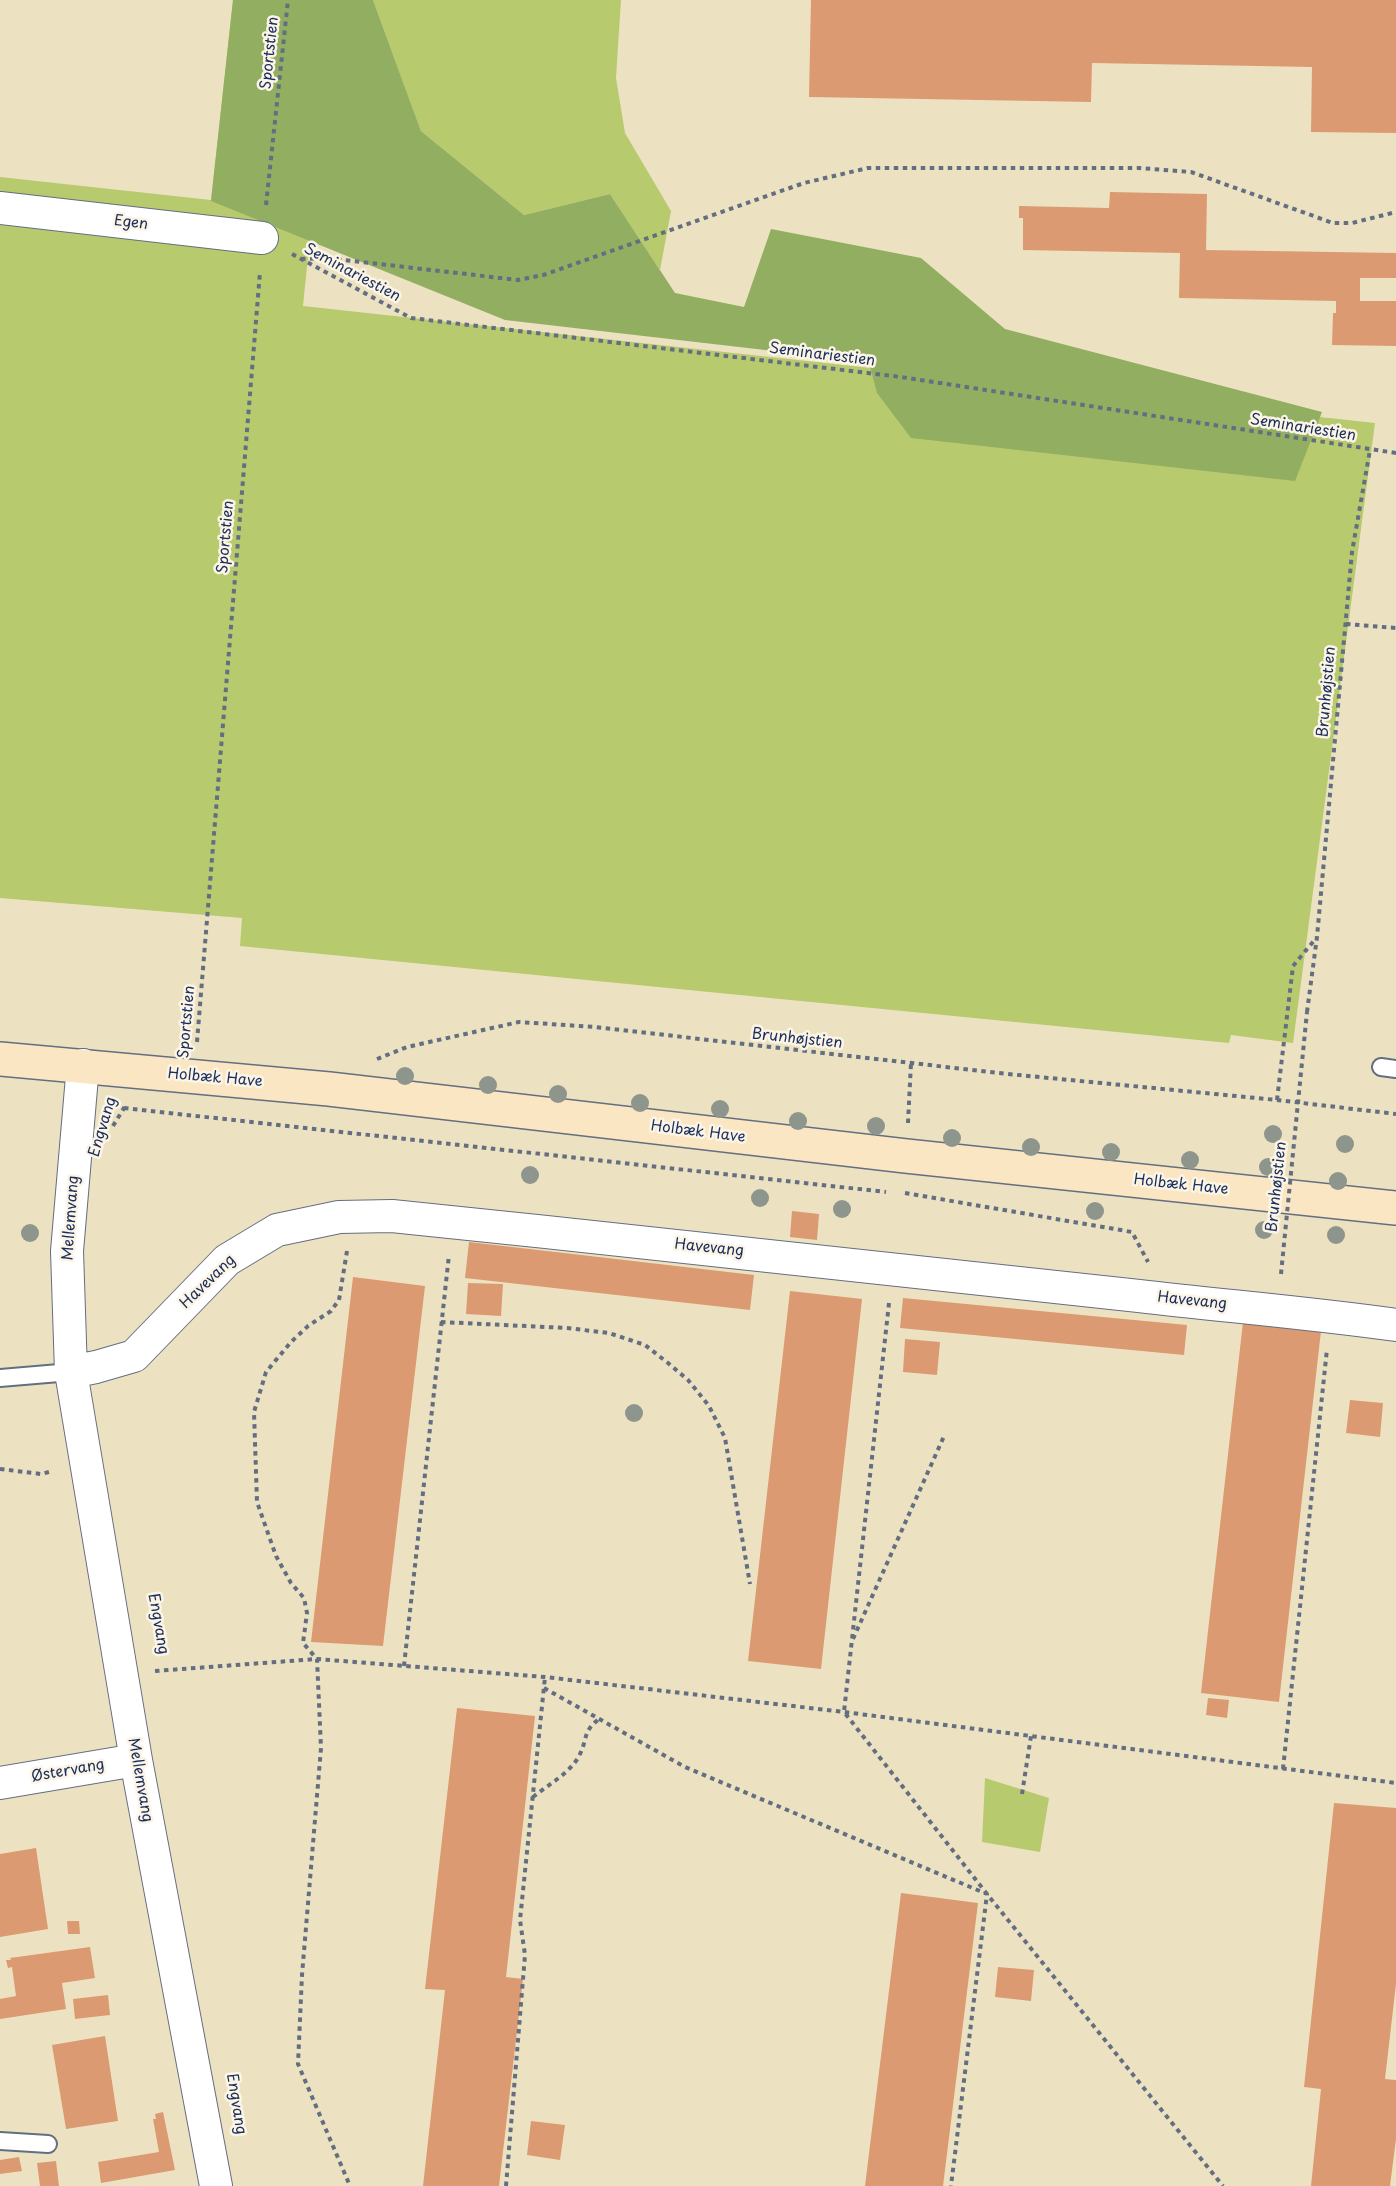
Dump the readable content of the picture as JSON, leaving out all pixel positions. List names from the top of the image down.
{
  "streets": {
    "street": [
      "Egen",
      "Holbæk Have",
      "Mellemvang",
      "Havevang",
      "Østervang"
    ],
    "path": [
      "Sportstien",
      "Seminariestien",
      "Brunhøjstien",
      "Engvang"
    ]
  },
  "crossings": [
    ["Sportstien", "Egen"],
    ["Sportstien", "Seminariestien"],
    ["Sportstien", "Holbæk Have"],
    ["Egen", "Seminariestien"],
    ["Seminariestien", "Brunhøjstien"],
    ["Holbæk Have", "Engvang"],
    ["Holbæk Have", "Mellemvang"],
    ["Mellemvang", "Havevang"],
    ["Mellemvang", "Østervang"]
  ]
}
